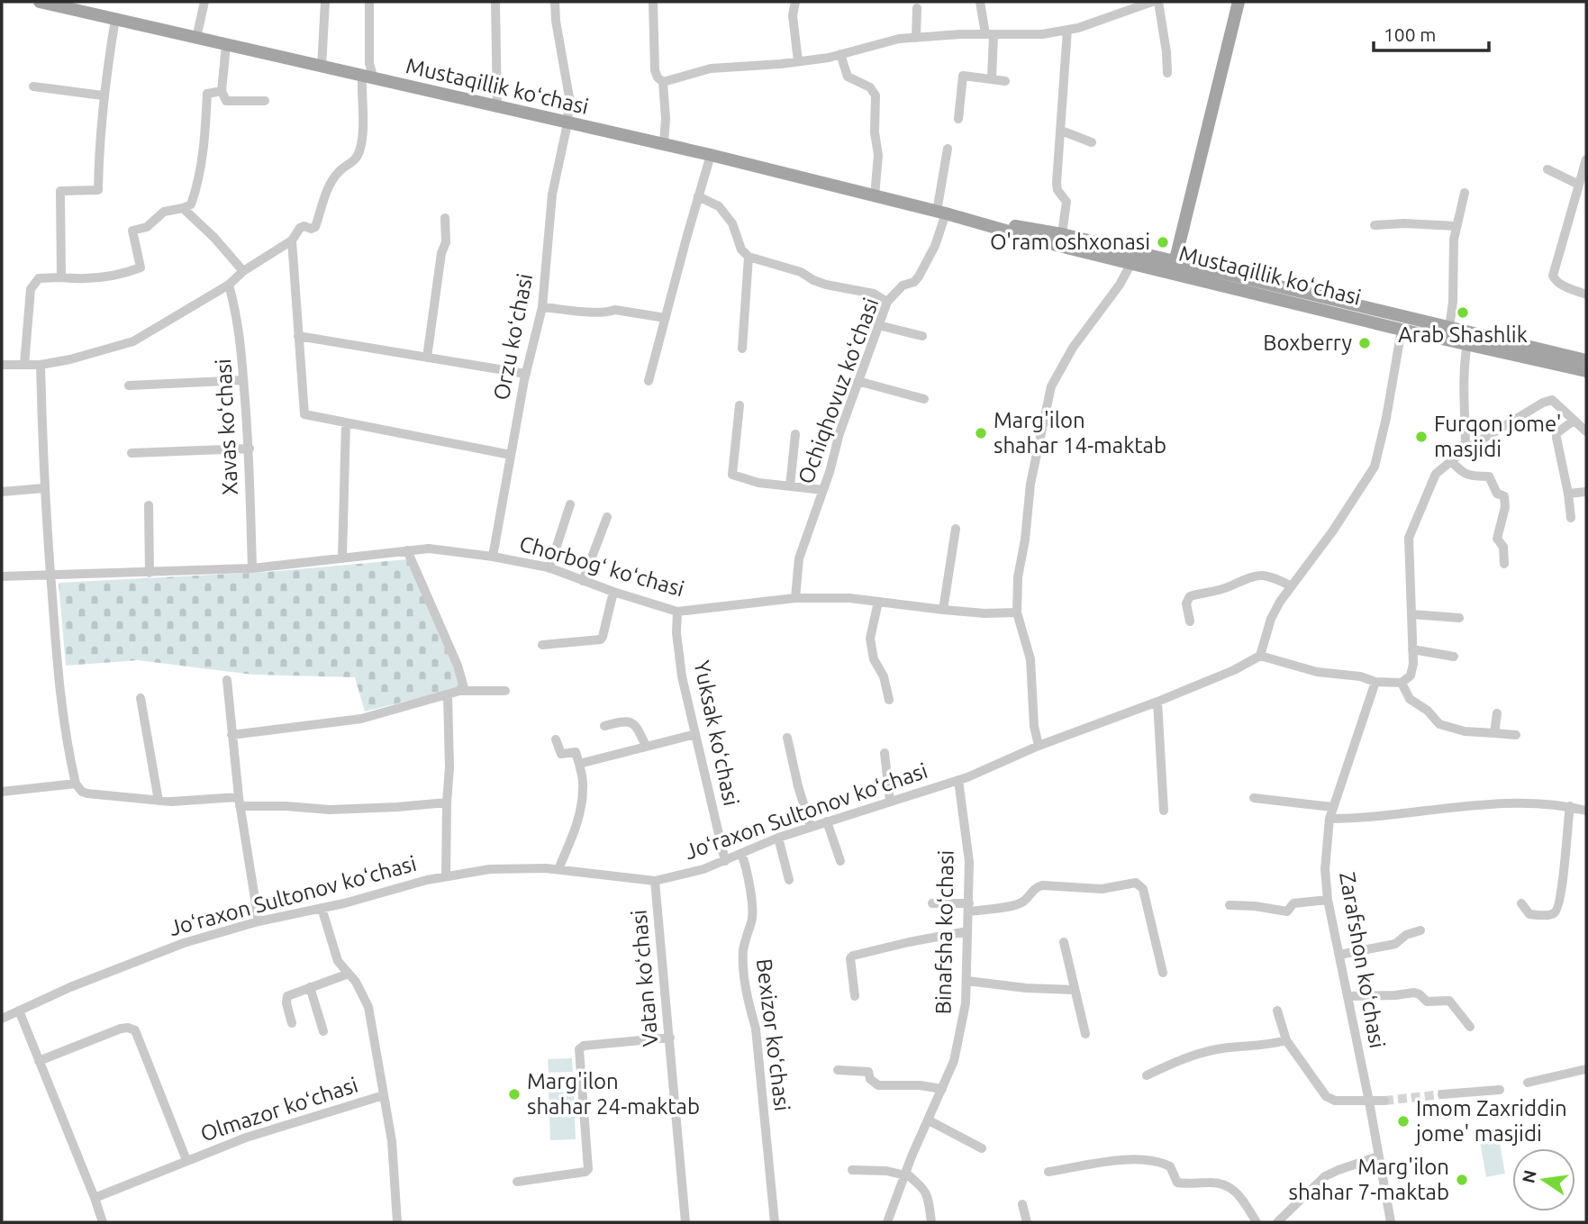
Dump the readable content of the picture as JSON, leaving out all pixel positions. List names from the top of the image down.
{
  "streets": {
    "main road": ["Mustaqillik koʻchasi"],
    "street": [
      "Orzu koʻchasi",
      "Ochiqhovuz koʻchasi",
      "Xavas koʻchasi",
      "Chorbogʻ koʻchasi",
      "Yuksak koʻchasi",
      "Joʻraxon Sultonov koʻchasi",
      "Binafsha koʻchasi",
      "Zarafshon koʻchasi",
      "Vatan koʻchasi",
      "Bexizor koʻchasi",
      "Olmazor koʻchasi"
    ]
  },
  "crossings": [
    ["Mustaqillik koʻchasi", "Orzu koʻchasi"],
    ["Mustaqillik koʻchasi", "Ochiqhovuz koʻchasi"],
    ["Orzu koʻchasi", "Chorbogʻ koʻchasi"],
    ["Ochiqhovuz koʻchasi", "Chorbogʻ koʻchasi"],
    ["Xavas koʻchasi", "Chorbogʻ koʻchasi"],
    ["Chorbogʻ koʻchasi", "Yuksak koʻchasi"],
    ["Yuksak koʻchasi", "Joʻraxon Sultonov koʻchasi"],
    ["Joʻraxon Sultonov koʻchasi", "Binafsha koʻchasi"],
    ["Joʻraxon Sultonov koʻchasi", "Vatan koʻchasi"],
    ["Joʻraxon Sultonov koʻchasi", "Bexizor koʻchasi"],
    ["Joʻraxon Sultonov koʻchasi", "Olmazor koʻchasi"]
  ],
  "places": [
    "O'ram oshxonasi",
    "Arab Shashlik",
    "Boxberry",
    "Marg'ilon shahar 14-maktab",
    "Furqon jome' masjidi",
    "Marg'ilon shahar 24-maktab",
    "Imom Zaxriddin jome' masjidi",
    "Marg'ilon shahar 7-maktab"
  ],
  "scale_bar": "100 m",
  "north": "left"
}
